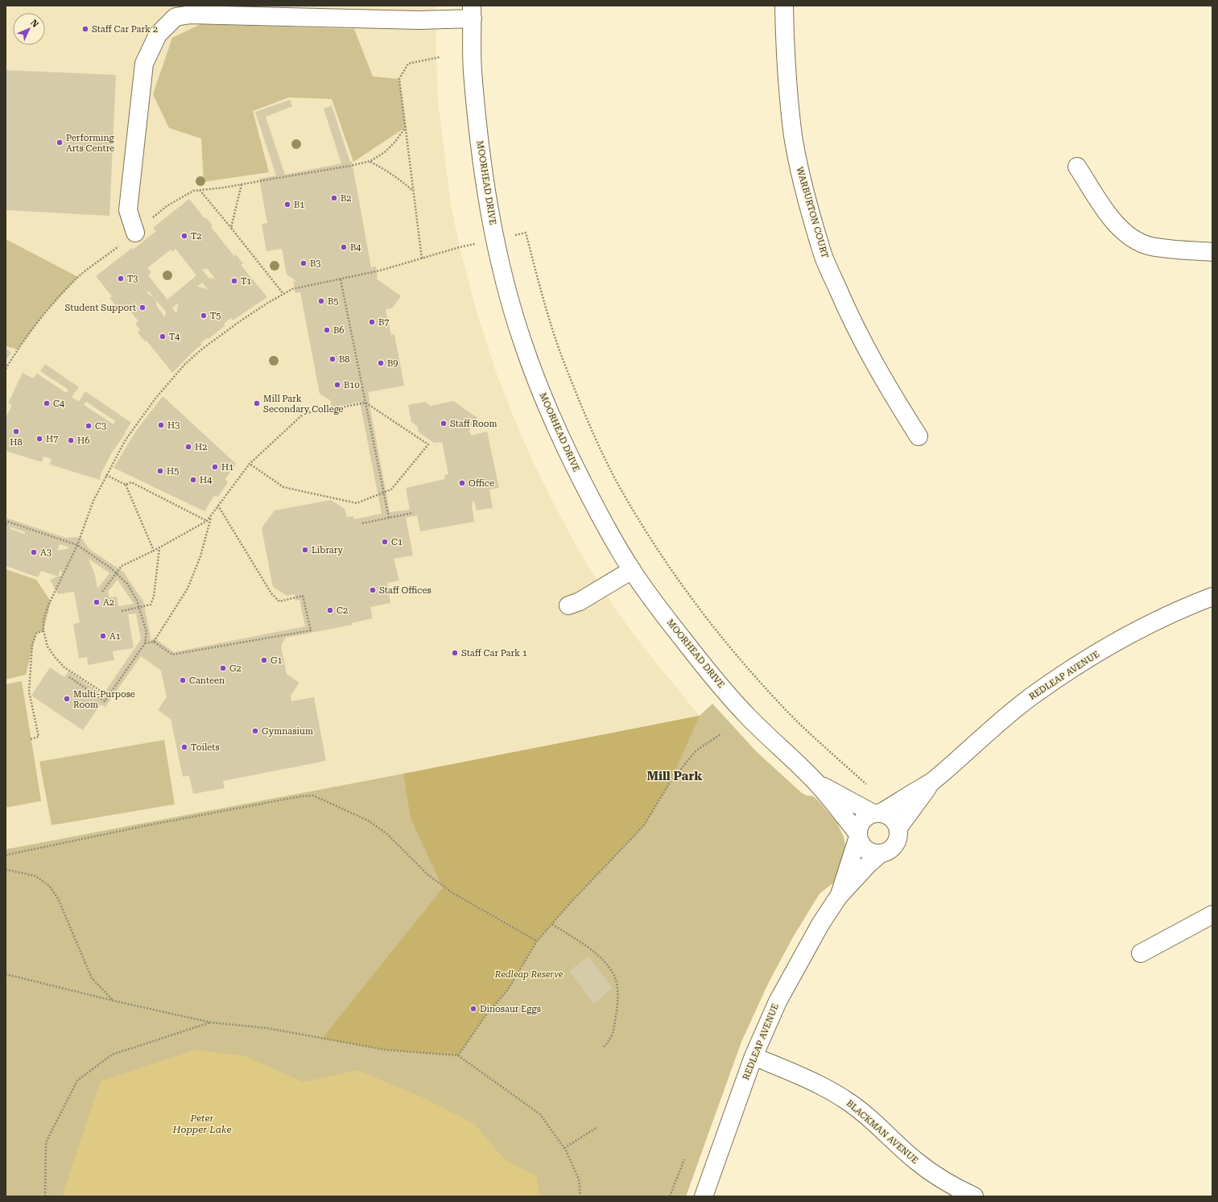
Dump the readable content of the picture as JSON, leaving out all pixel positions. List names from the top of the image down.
{
  "streets": {
    "street": [
      "MOORHEAD DRIVE",
      "WARBURTON COURT",
      "REDLEAP AVENUE",
      "BLACKMAN AVENUE"
    ]
  },
  "crossings": [
    ["MOORHEAD DRIVE", "REDLEAP AVENUE"],
    ["REDLEAP AVENUE", "BLACKMAN AVENUE"]
  ],
  "districts": ["Mill Park"],
  "water": ["Peter Hopper Lake"],
  "parks": ["Redleap Reserve"],
  "places": [
    "Staff Car Park 2",
    "Performing Arts Centre",
    "B2",
    "B1",
    "T2",
    "B4",
    "B3",
    "T3",
    "T1",
    "B5",
    "Student Support",
    "T5",
    "B7",
    "B6",
    "T4",
    "B8",
    "B9",
    "B10",
    "C4",
    "Mill Park Secondary College",
    "Staff Room",
    "H3",
    "C3",
    "H8",
    "H7",
    "H6",
    "H2",
    "H1",
    "H5",
    "H4",
    "Office",
    "C1",
    "Library",
    "A3",
    "Staff Offices",
    "A2",
    "C2",
    "A1",
    "Staff Car Park 1",
    "G1",
    "G2",
    "Canteen",
    "Multi-Purpose Room",
    "Gymnasium",
    "Toilets",
    "Dinosaur Eggs"
  ],
  "north": "top right"
}
